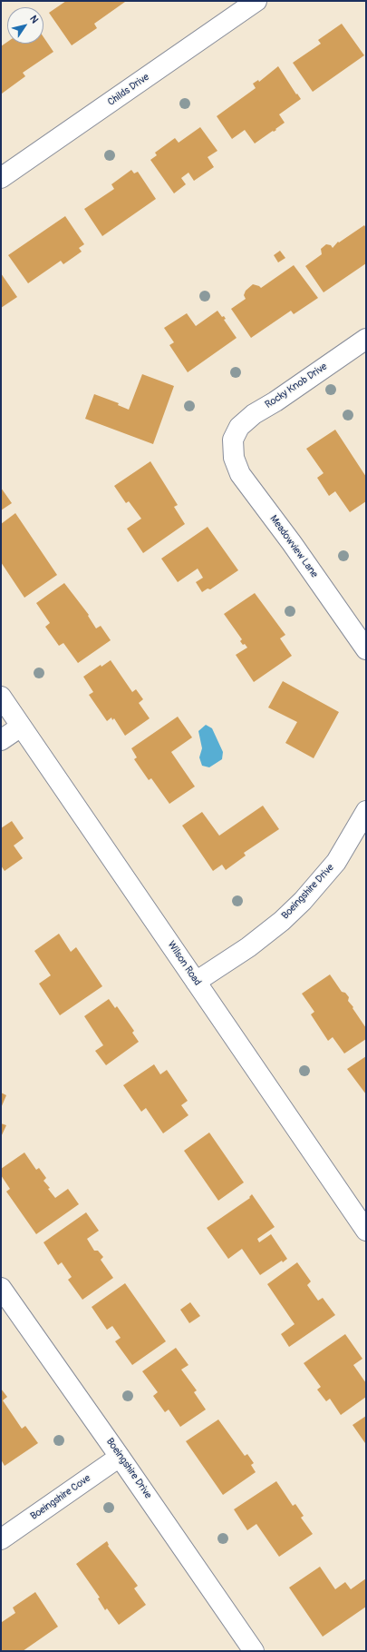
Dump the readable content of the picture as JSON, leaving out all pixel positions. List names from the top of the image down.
{
  "streets": {
    "street": [
      "Childs Drive",
      "Rocky Knob Drive",
      "Meadowview Lane",
      "Boeingshire Drive",
      "Wilson Road",
      "Boeingshire Cove"
    ]
  },
  "crossings": [
    ["Rocky Knob Drive", "Meadowview Lane"],
    ["Boeingshire Drive", "Wilson Road"],
    ["Boeingshire Drive", "Boeingshire Cove"]
  ],
  "north": "top right"
}
